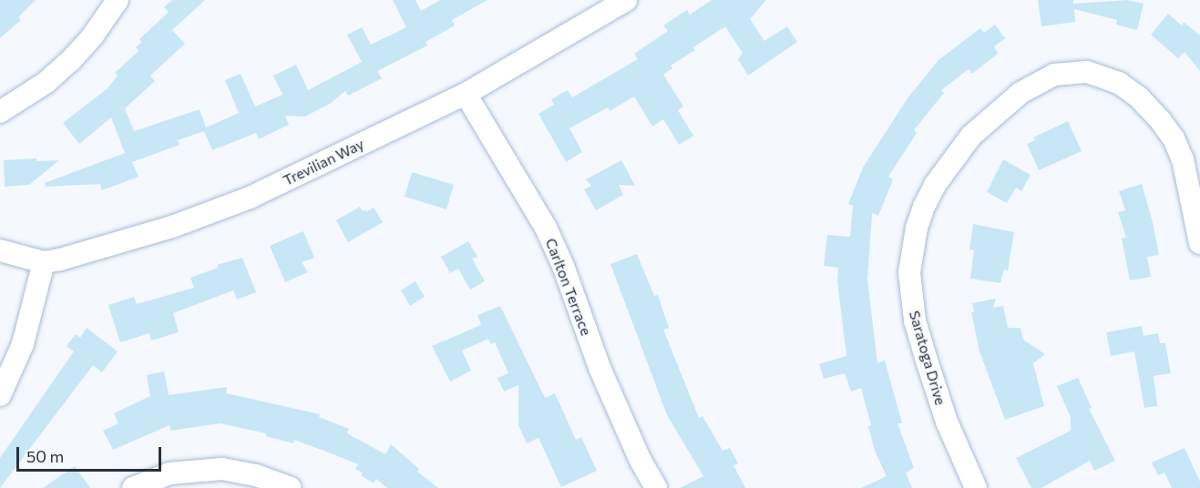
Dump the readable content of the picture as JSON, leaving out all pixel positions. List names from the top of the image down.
{
  "streets": {
    "street": ["Trevilian Way", "Carlton Terrace", "Saratoga Drive"]
  },
  "crossings": [
    ["Trevilian Way", "Carlton Terrace"]
  ],
  "scale_bar": "50 m"
}
